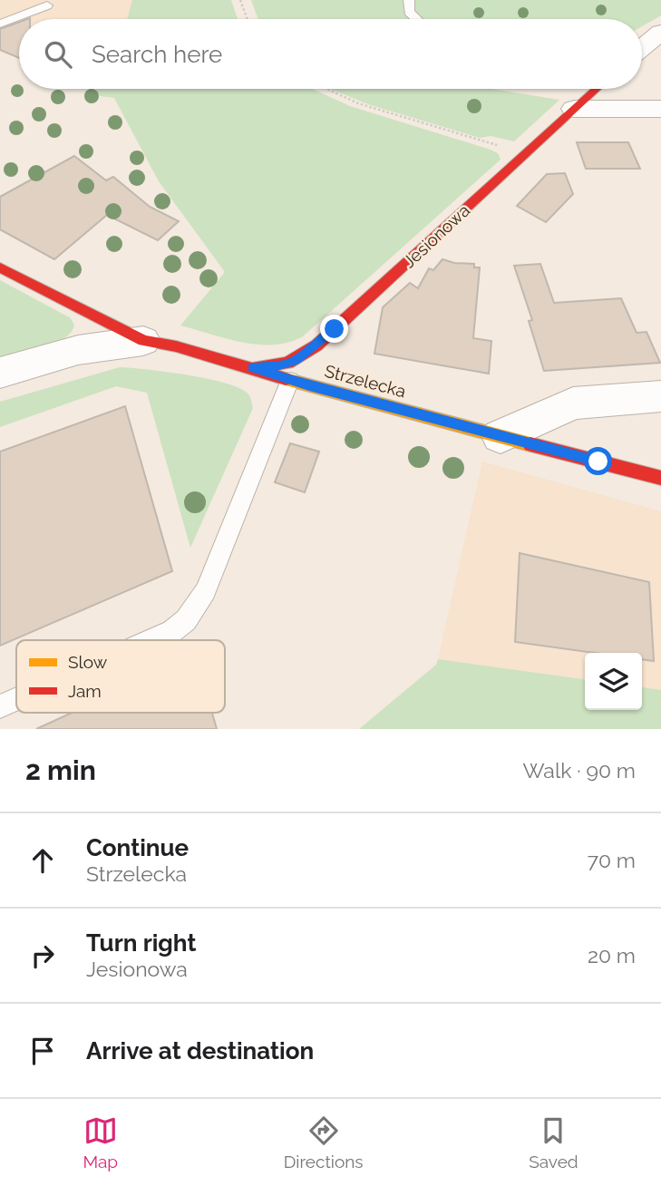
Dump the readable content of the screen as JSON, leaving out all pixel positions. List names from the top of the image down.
{
  "streets": {
    "street": ["Jesionowa", "Strzelecka"]
  },
  "crossings": [
    ["Jesionowa", "Strzelecka"]
  ],
  "legend": ["Slow", "Jam"],
  "page": {
    "search": "Search here",
    "heading": ["2 min", "Walk · 90 m"],
    "list": [
      ["Continue", "Strzelecka", "70 m"],
      ["Turn right", "Jesionowa", "20 m"],
      "Arrive at destination"
    ],
    "nav": ["Map", "Directions", "Saved"]
  }
}
